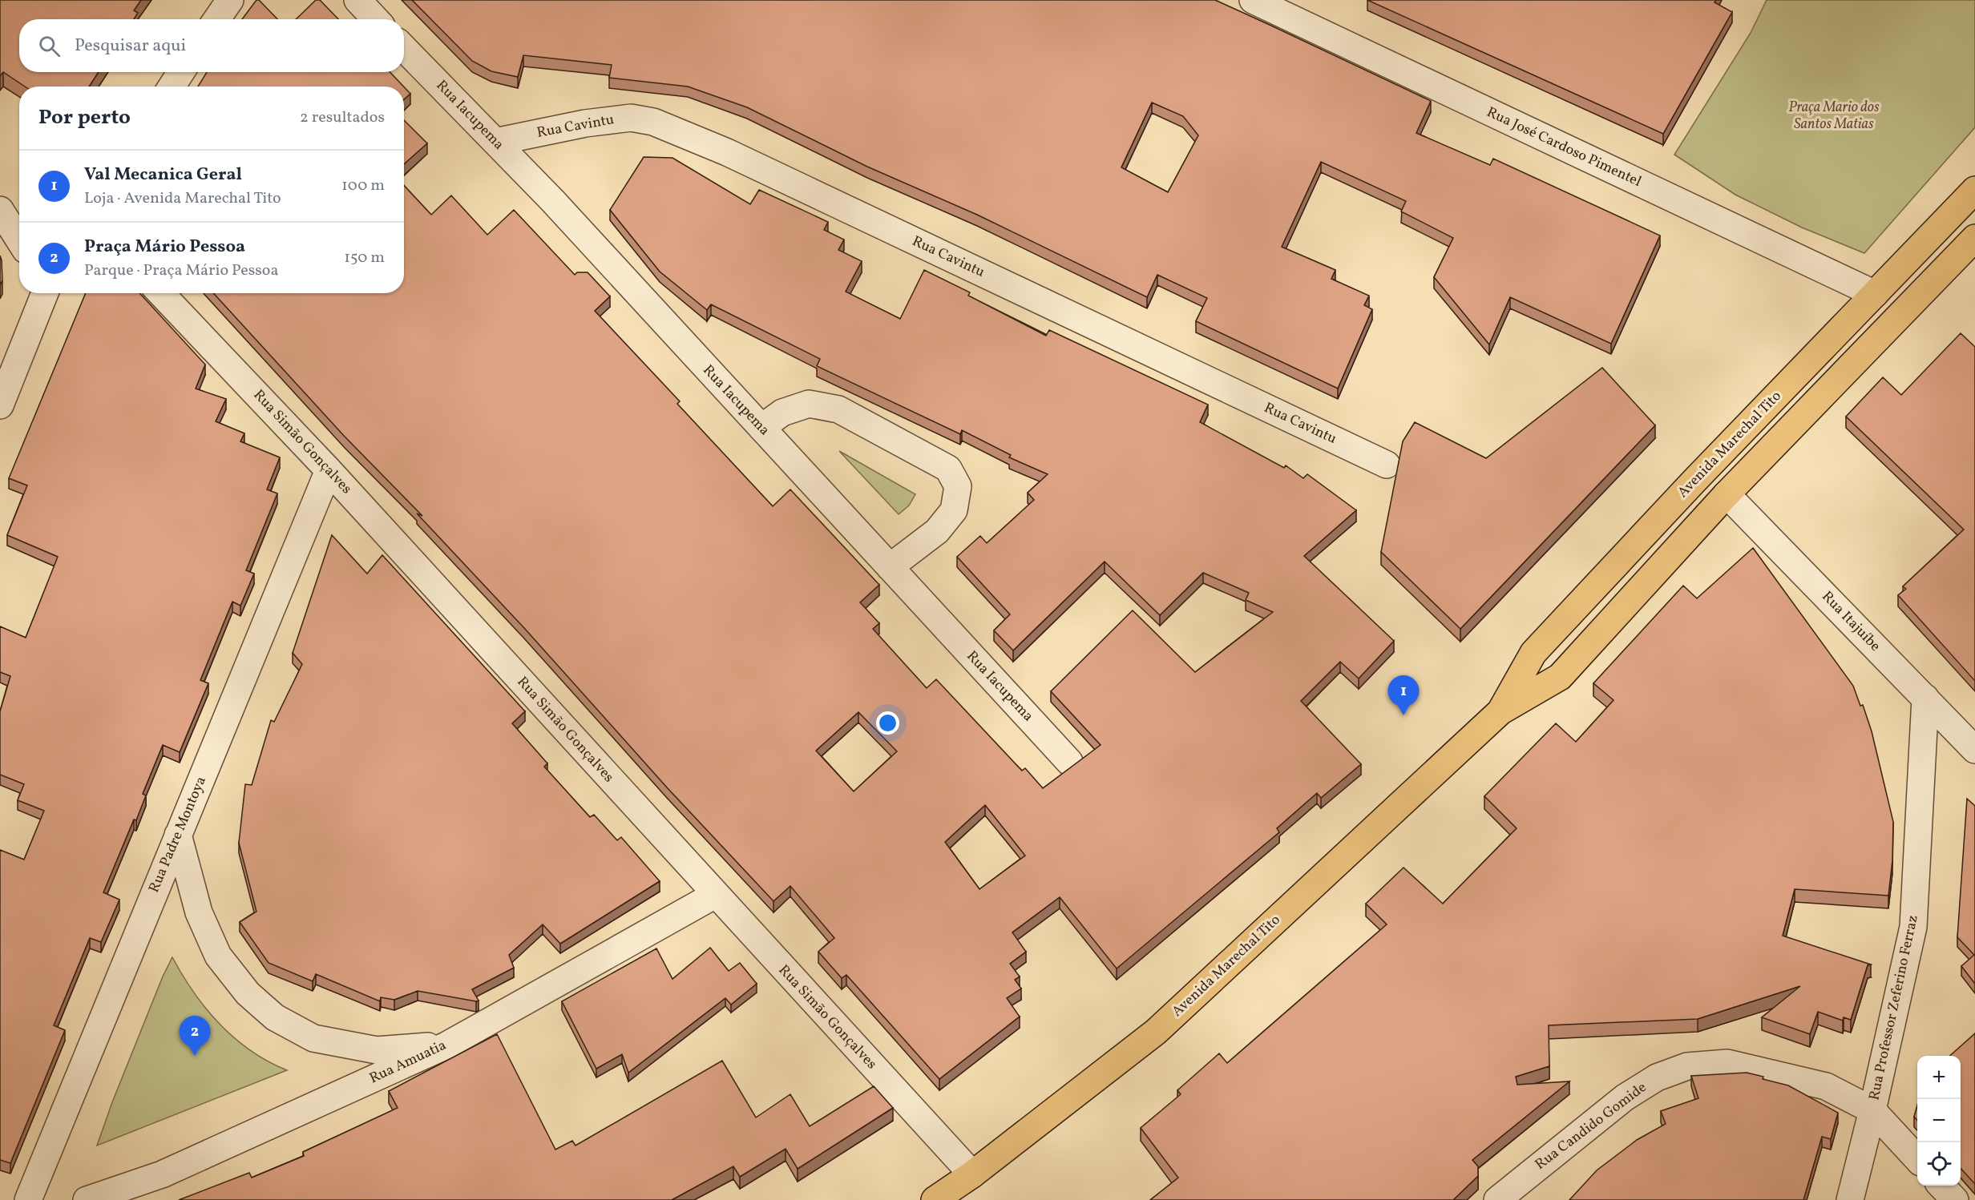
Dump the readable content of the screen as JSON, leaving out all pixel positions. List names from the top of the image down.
{
  "streets": {
    "main road": ["Avenida Marechal Tito"],
    "street": [
      "Rua Iacupema",
      "Rua Cavintu",
      "Rua José Cardoso Pimentel",
      "Rua Simão Gonçalves",
      "Rua Itajuíbe",
      "Rua Padre Montoya",
      "Rua Professor Zeferino Ferraz",
      "Rua Amuatia",
      "Rua Candido Gomide"
    ]
  },
  "crossings": [
    ["Rua Iacupema", "Rua Cavintu"],
    ["Rua José Cardoso Pimentel", "Avenida Marechal Tito"],
    ["Rua Simão Gonçalves", "Avenida Marechal Tito"],
    ["Rua Simão Gonçalves", "Rua Padre Montoya"],
    ["Rua Simão Gonçalves", "Rua Amuatia"],
    ["Avenida Marechal Tito", "Rua Itajuíbe"],
    ["Rua Itajuíbe", "Rua Professor Zeferino Ferraz"],
    ["Rua Professor Zeferino Ferraz", "Rua Candido Gomide"]
  ],
  "parks": ["Praça Mario dos Santos Matias"],
  "page": {
    "search": "Pesquisar aqui",
    "heading": ["Por perto", "2 resultados"],
    "list": [
      {
        "mark": "1",
        "name": "Val Mecanica Geral",
        "note": "Loja · Avenida Marechal Tito",
        "value": "100 m"
      },
      {
        "mark": "2",
        "name": "Praça Mário Pessoa",
        "note": "Parque · Praça Mário Pessoa",
        "value": "150 m"
      }
    ],
    "pins": ["1", "2"],
    "map_buttons": ["+", "−"]
  }
}
